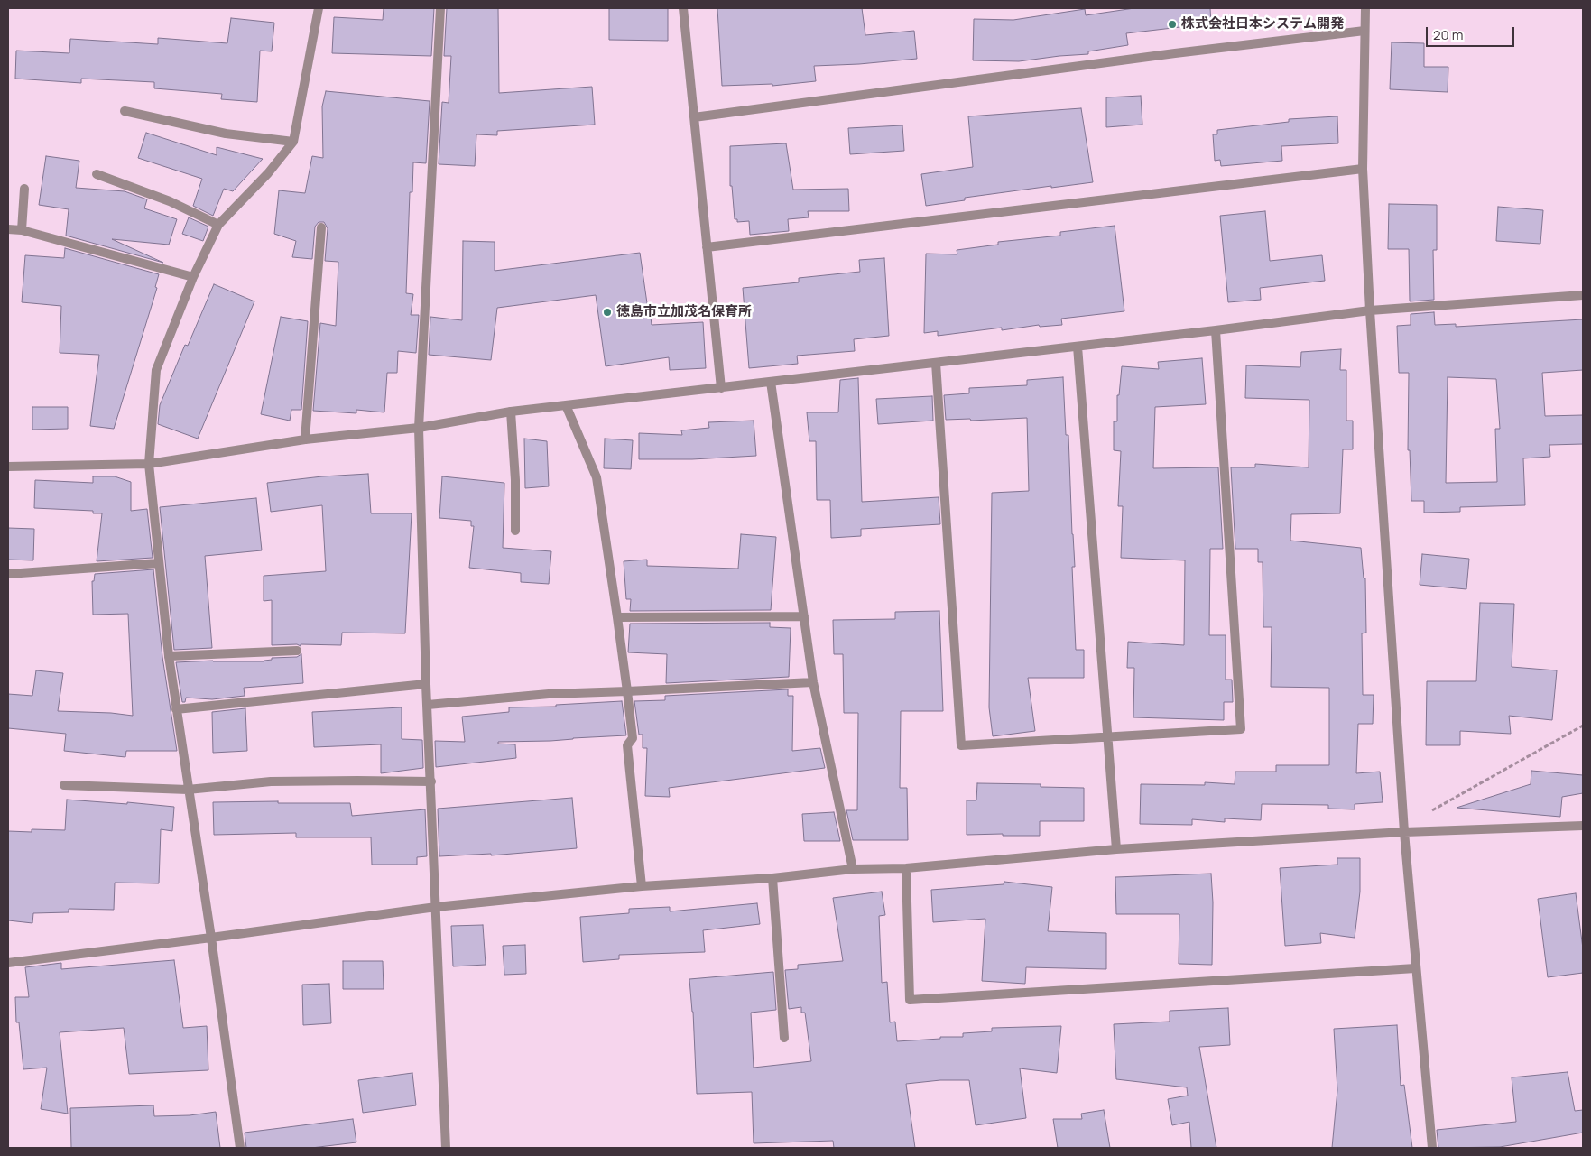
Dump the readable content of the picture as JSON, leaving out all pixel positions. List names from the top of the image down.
{
  "places": ["株式会社日本システム開発", "徳島市立加茂名保育所"],
  "scale_bar": "20 m"
}
